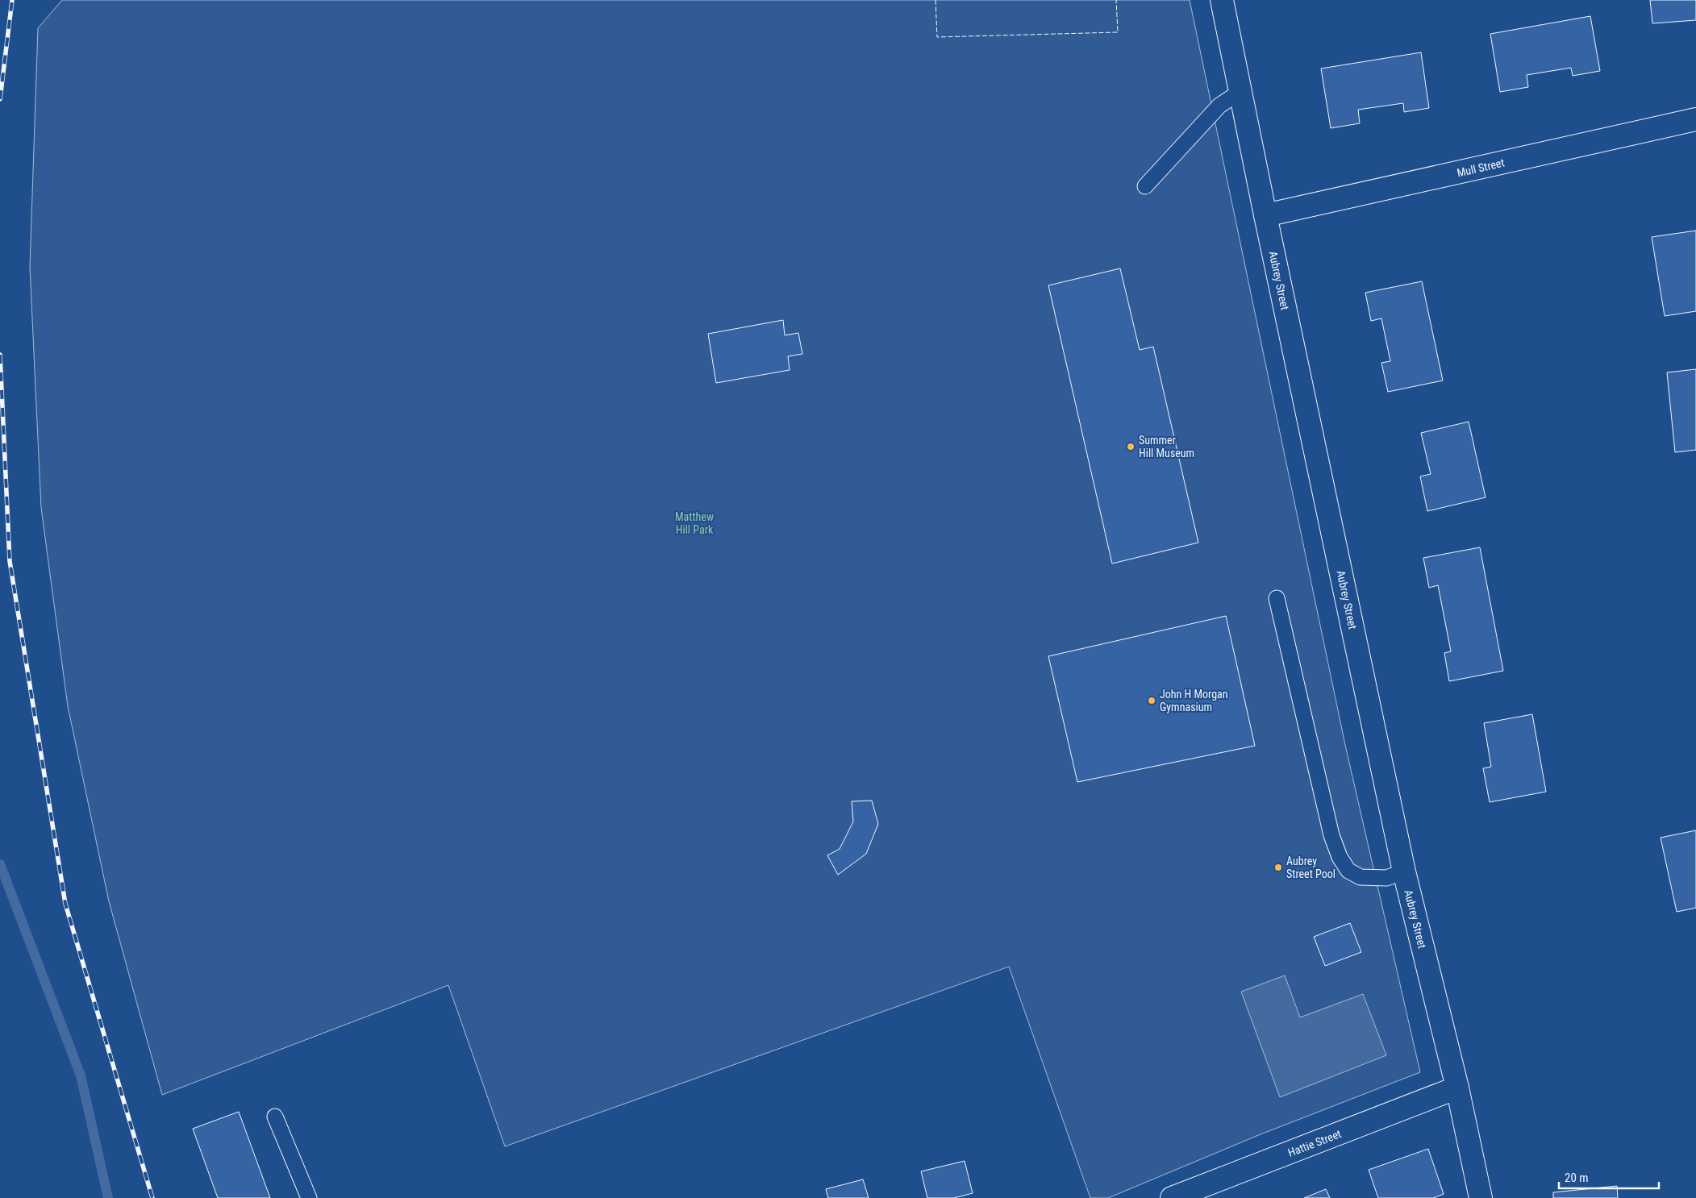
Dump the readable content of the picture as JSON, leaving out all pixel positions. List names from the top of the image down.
{
  "streets": {
    "street": ["Mull Street", "Aubrey Street", "Hattie Street"]
  },
  "crossings": [
    ["Mull Street", "Aubrey Street"],
    ["Aubrey Street", "Hattie Street"]
  ],
  "parks": ["Matthew Hill Park"],
  "places": ["Summer Hill Museum", "John H Morgan Gymnasium", "Aubrey Street Pool"],
  "scale_bar": "20 m"
}
